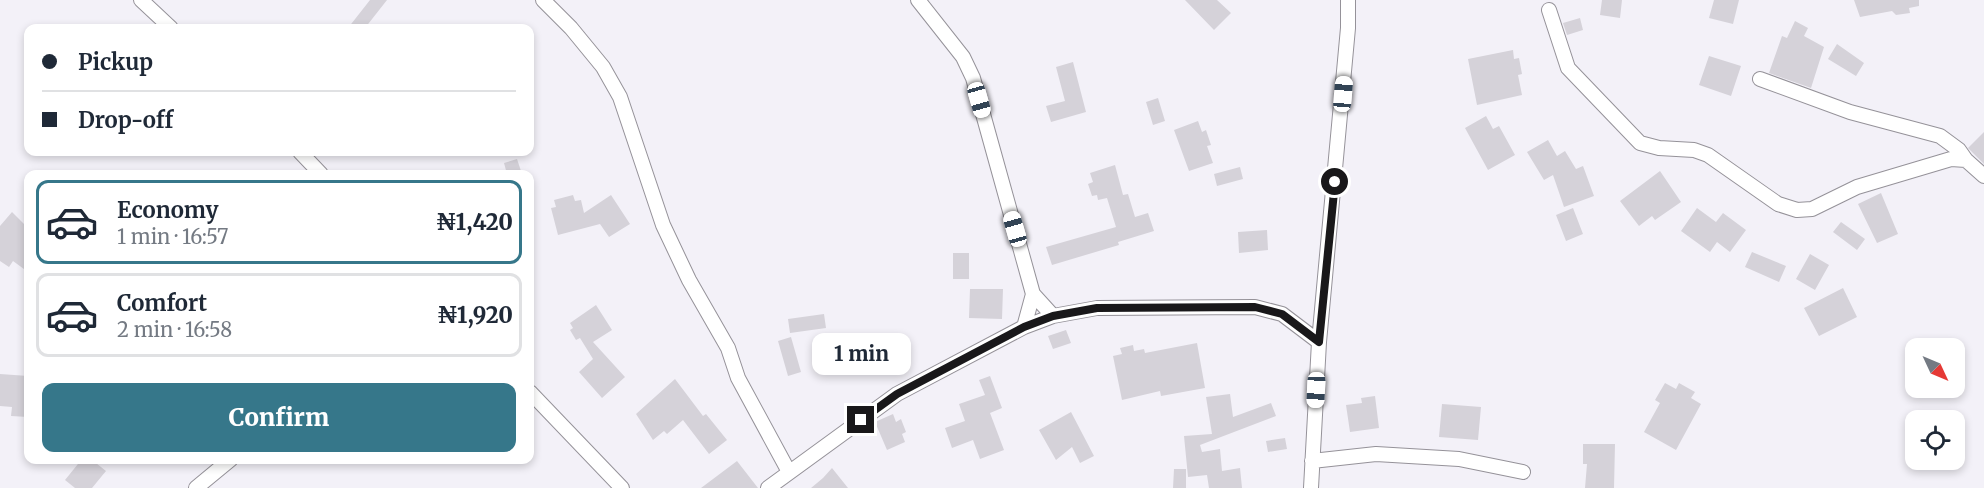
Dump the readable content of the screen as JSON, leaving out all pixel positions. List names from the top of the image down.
{
  "north": "bottom right",
  "page": {
    "banner": ["Pickup", "Drop-off"],
    "list": [
      {
        "name": "Economy",
        "note": "1 min · 16:57",
        "value": "₦1,420"
      },
      {
        "name": "Comfort",
        "note": "2 min · 16:58",
        "value": "₦1,920"
      }
    ],
    "bubble": "1 min",
    "buttons": "Confirm"
  }
}
